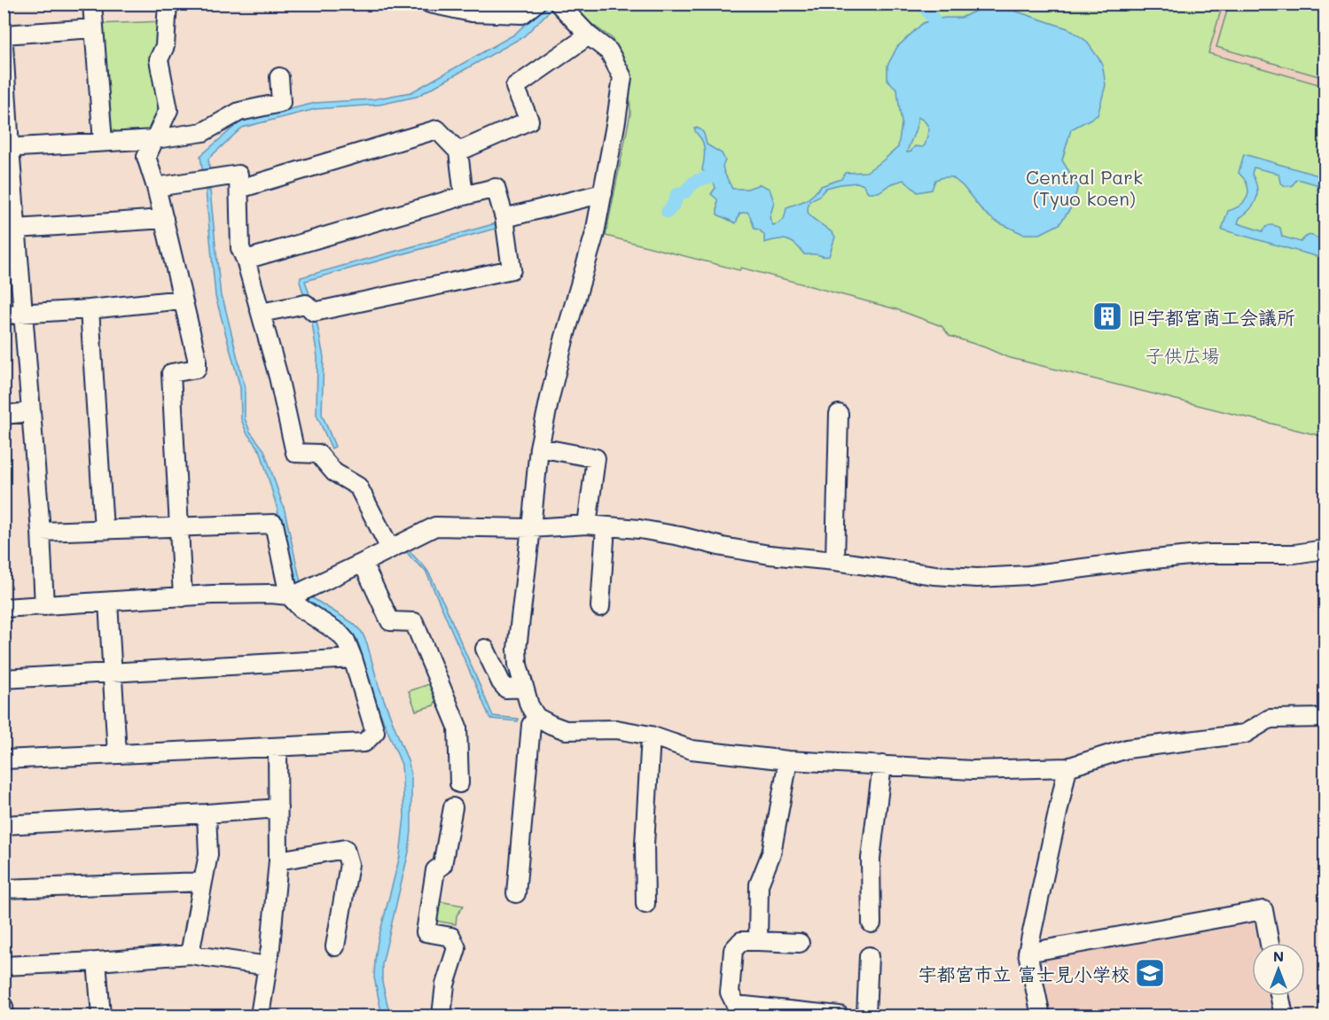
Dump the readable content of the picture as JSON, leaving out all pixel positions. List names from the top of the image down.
{
  "parks": ["Central Park (Tyuo koen)", "子供広場"],
  "places": {
    "building": ["旧宇都宮商工会議所"],
    "school or university": ["宇都宮市立 富士見小学校"]
  },
  "north": "top"
}
